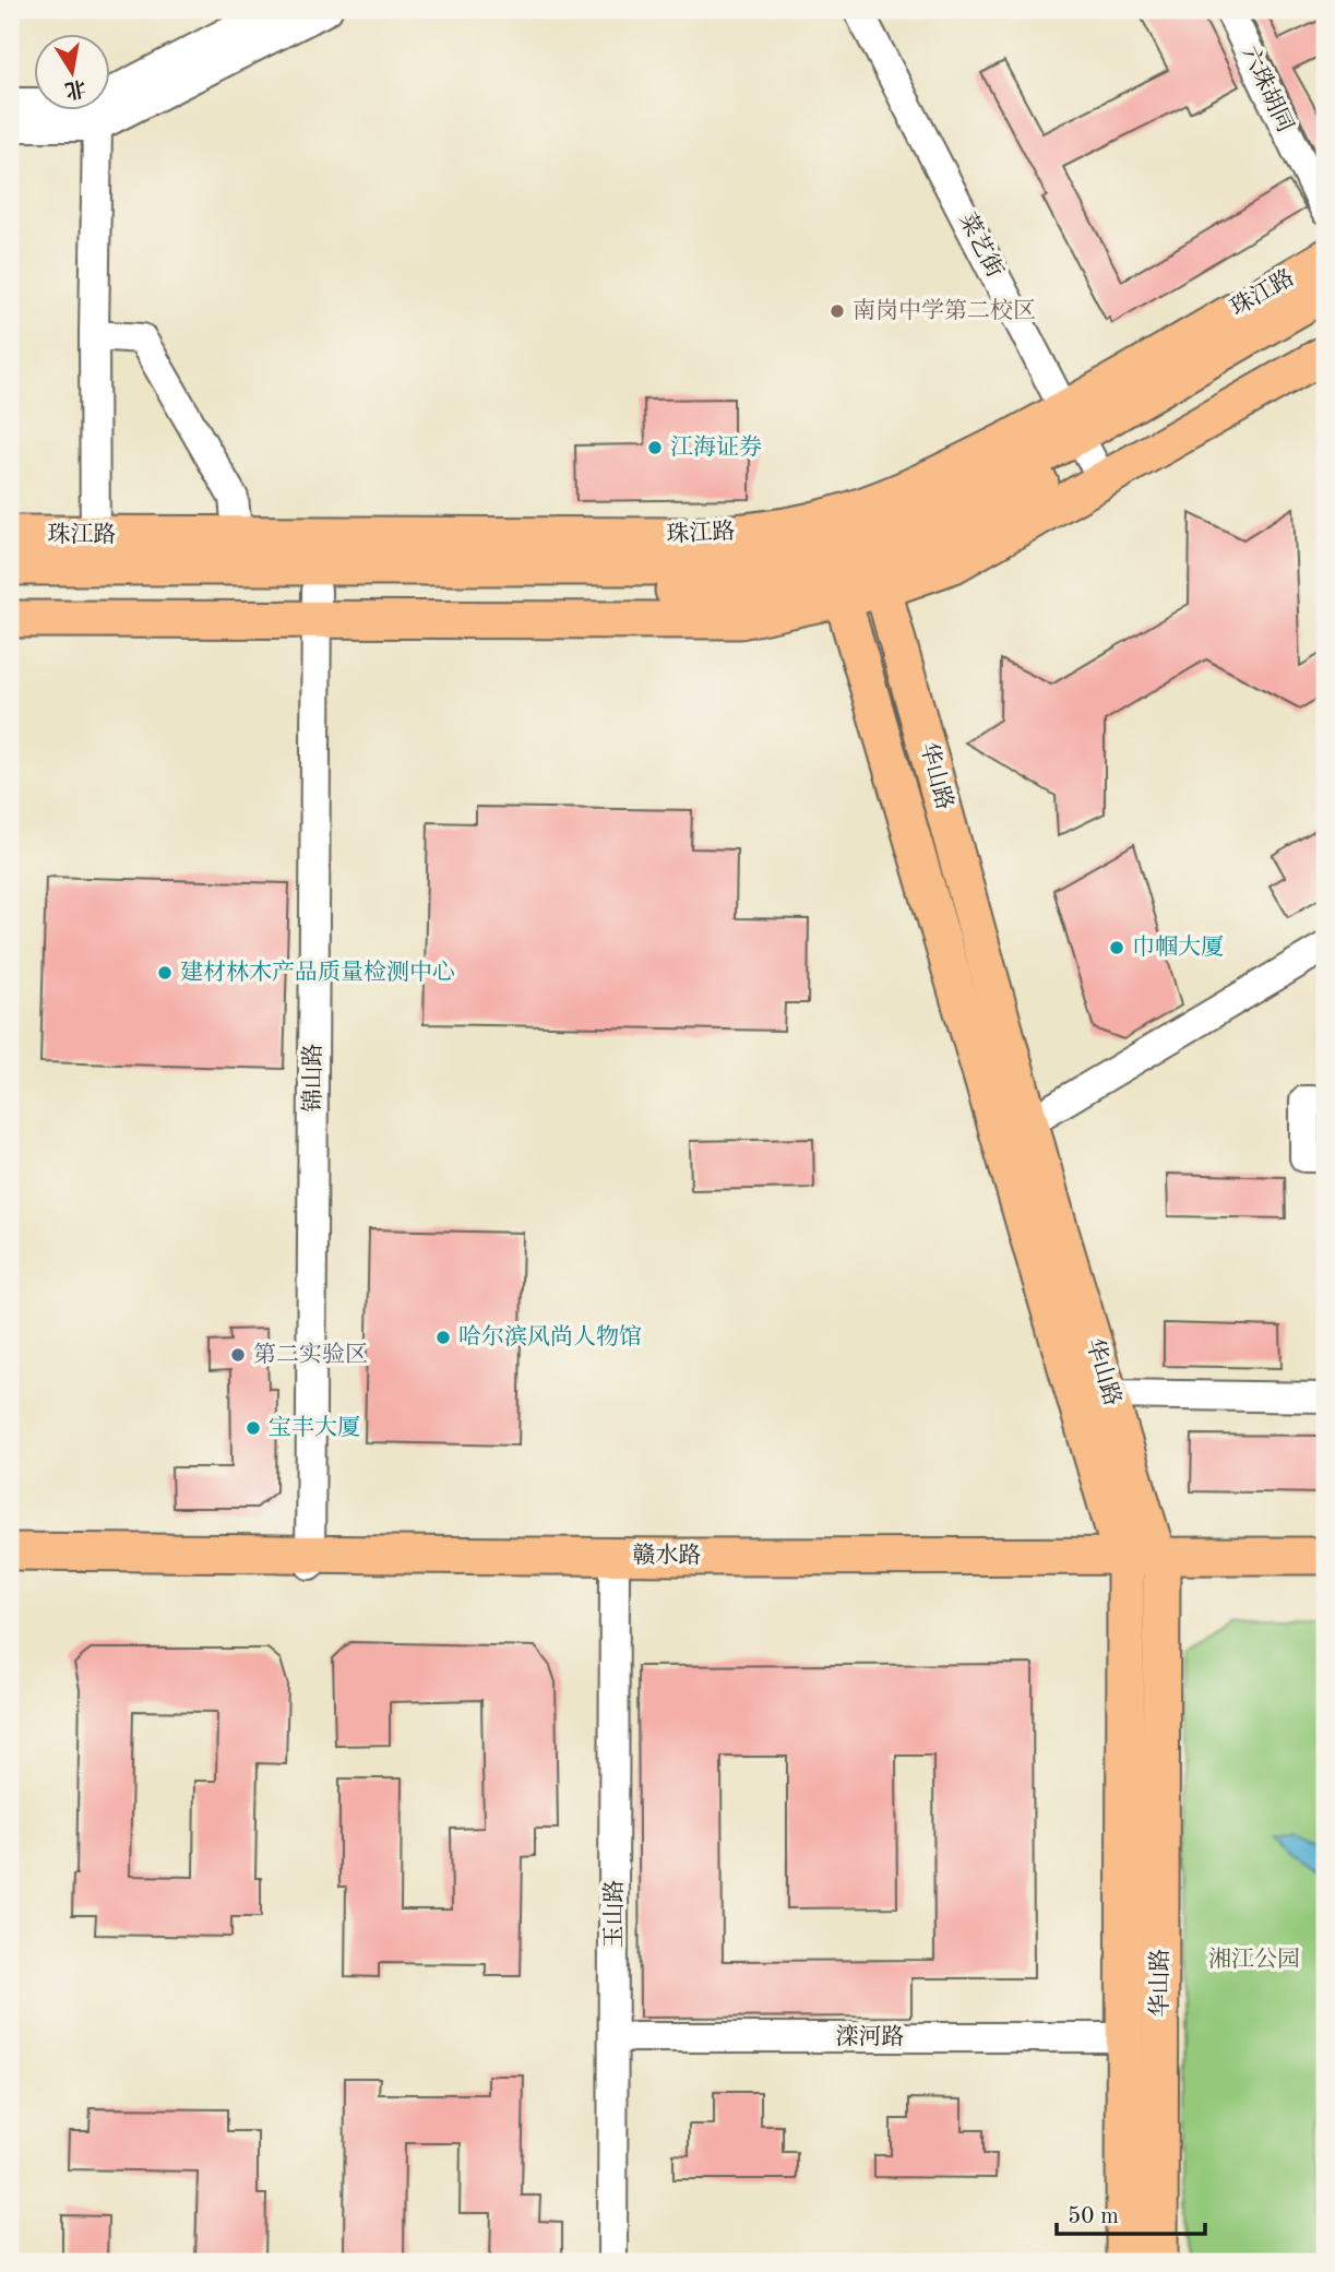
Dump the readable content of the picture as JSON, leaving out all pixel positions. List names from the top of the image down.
{
  "streets": {
    "main road": ["珠江路", "华山路", "赣水路"],
    "street": [
      "六珠胡同",
      "菜艺街",
      "锦山路",
      "玉山路",
      "滦河路"
    ]
  },
  "crossings": [
    ["菜艺街", "珠江路"],
    ["珠江路", "华山路"],
    ["珠江路", "锦山路"],
    ["华山路", "赣水路"],
    ["华山路", "滦河路"],
    ["锦山路", "赣水路"],
    ["赣水路", "玉山路"],
    ["玉山路", "滦河路"]
  ],
  "parks": ["湘江公园"],
  "places": [
    "南岗中学第二校区",
    "江海证券",
    "巾帼大厦",
    "建材林木产品质量检测中心",
    "哈尔滨风尚人物馆",
    "第二实验区",
    "宝丰大厦"
  ],
  "scale_bar": "50 m",
  "north": "bottom"
}
